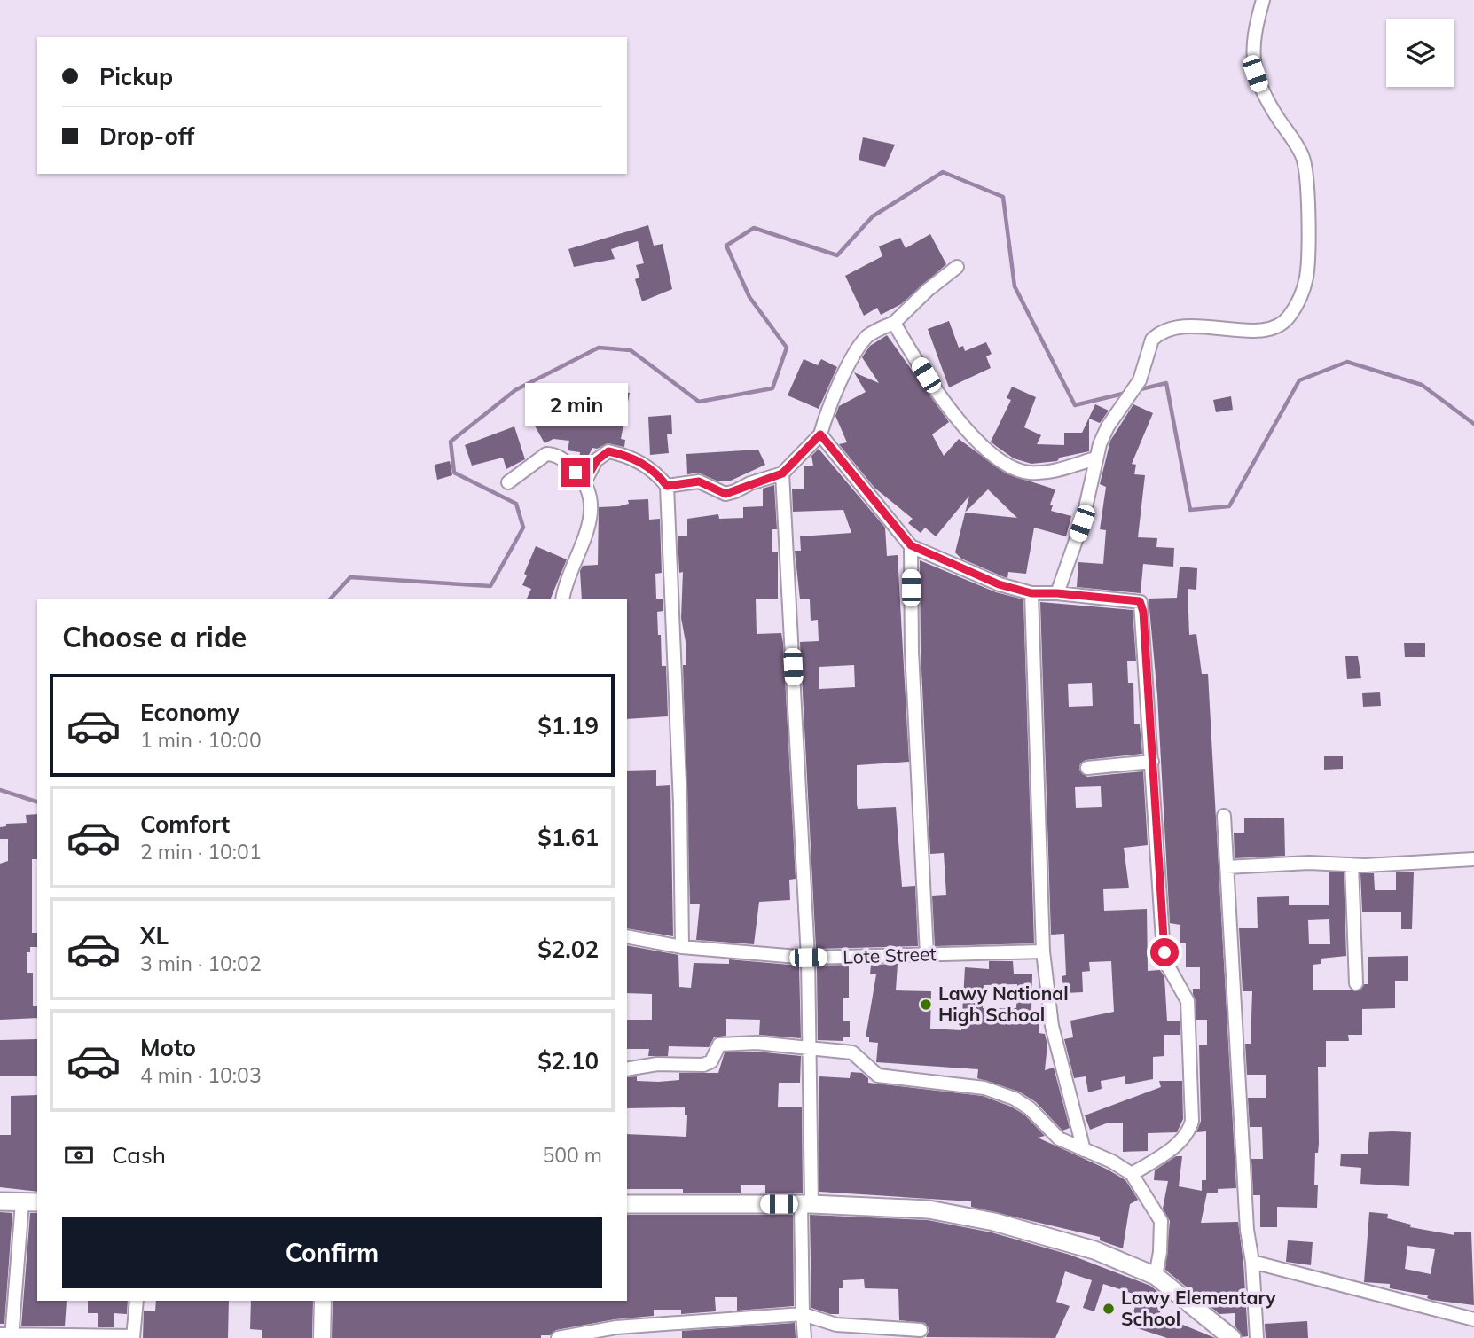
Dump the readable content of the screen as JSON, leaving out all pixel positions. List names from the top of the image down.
{
  "streets": {
    "street": ["Lote Street"]
  },
  "places": ["Lawy National High School", "Lawy Elementary School"],
  "page": {
    "banner": ["Pickup", "Drop-off"],
    "bubble": "2 min",
    "heading": "Choose a ride",
    "list": [
      {
        "name": "Economy",
        "note": "1 min · 10:00",
        "value": "$1.19"
      },
      {
        "name": "Comfort",
        "note": "2 min · 10:01",
        "value": "$1.61"
      },
      {
        "name": "XL",
        "note": "3 min · 10:02",
        "value": "$2.02"
      },
      {
        "name": "Moto",
        "note": "4 min · 10:03",
        "value": "$2.10"
      }
    ],
    "pay": ["Cash", "500 m"],
    "buttons": "Confirm"
  }
}
